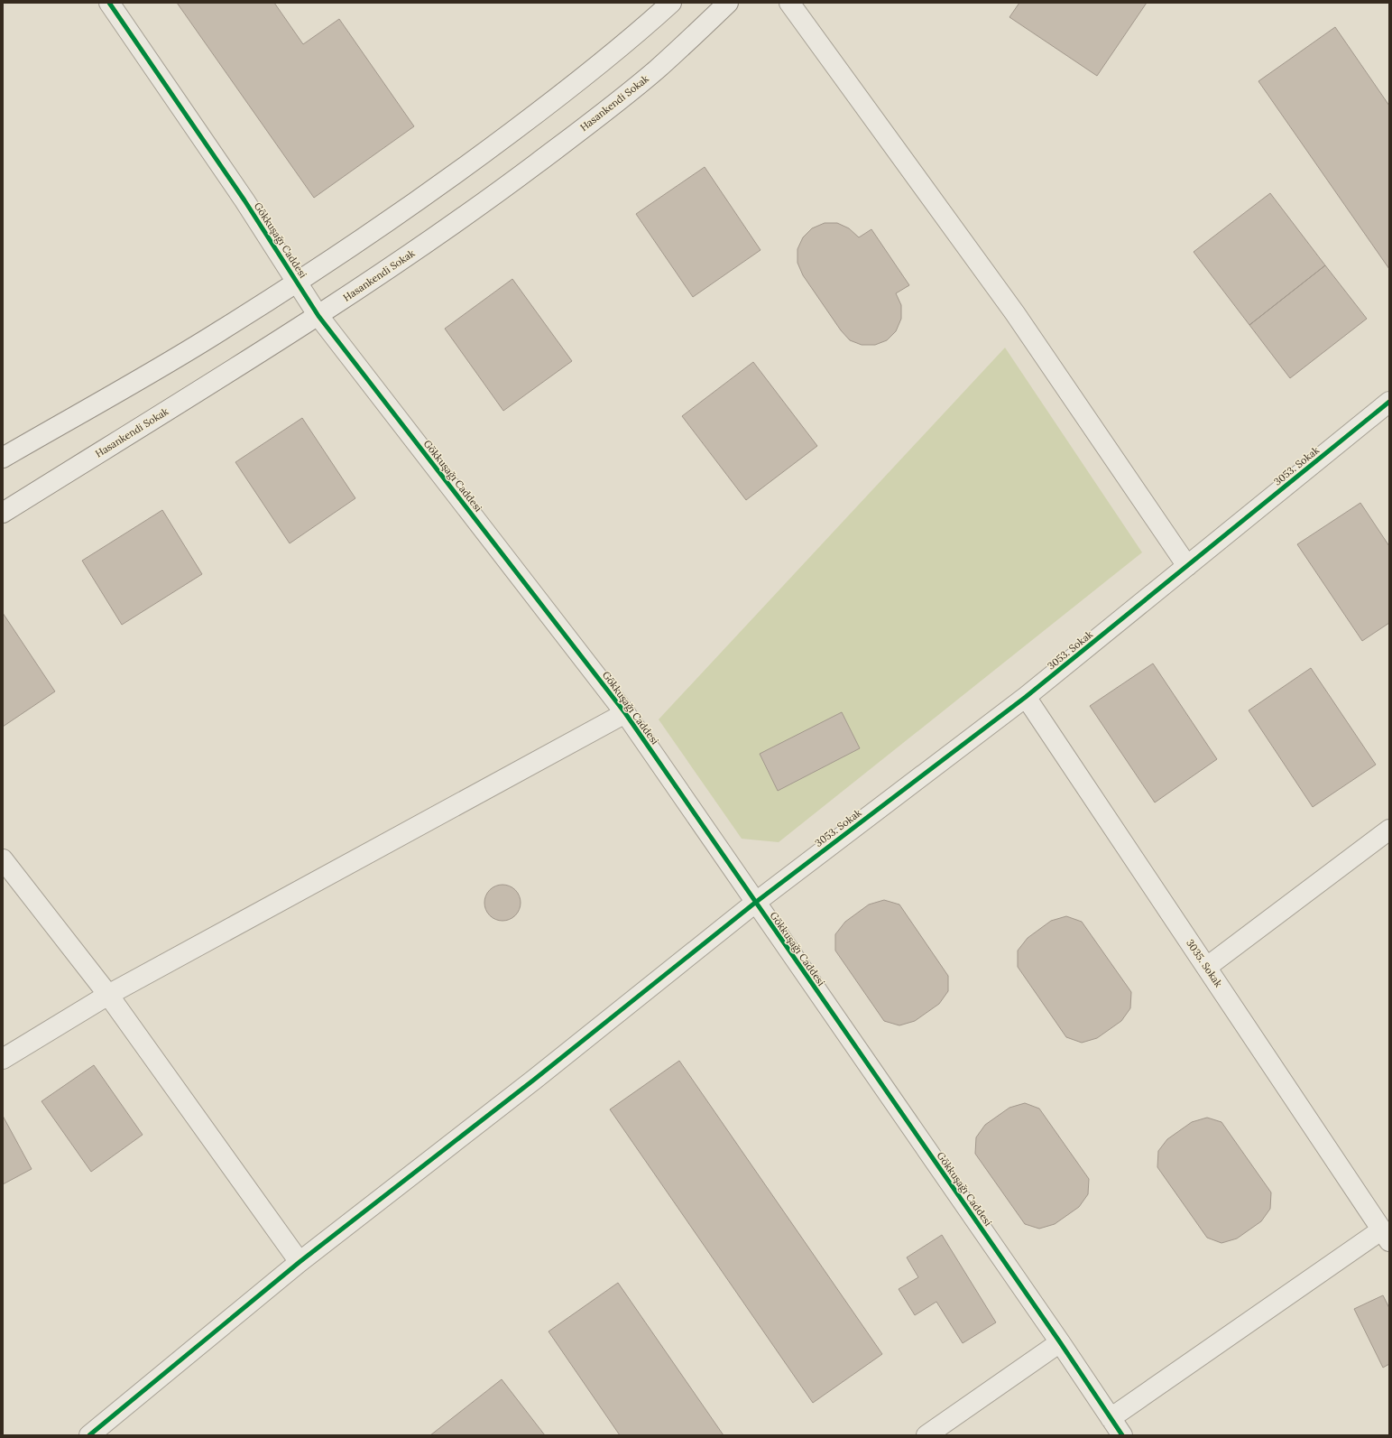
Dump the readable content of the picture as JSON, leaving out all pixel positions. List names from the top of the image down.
{
  "streets": {
    "street": [
      "Hasankendi Sokak",
      "Gökkuşağı Caddesi",
      "3053. Sokak",
      "3035. Sokak"
    ]
  },
  "crossings": [
    ["Hasankendi Sokak", "Gökkuşağı Caddesi"],
    ["Gökkuşağı Caddesi", "3053. Sokak"],
    ["3053. Sokak", "3035. Sokak"]
  ]
}
